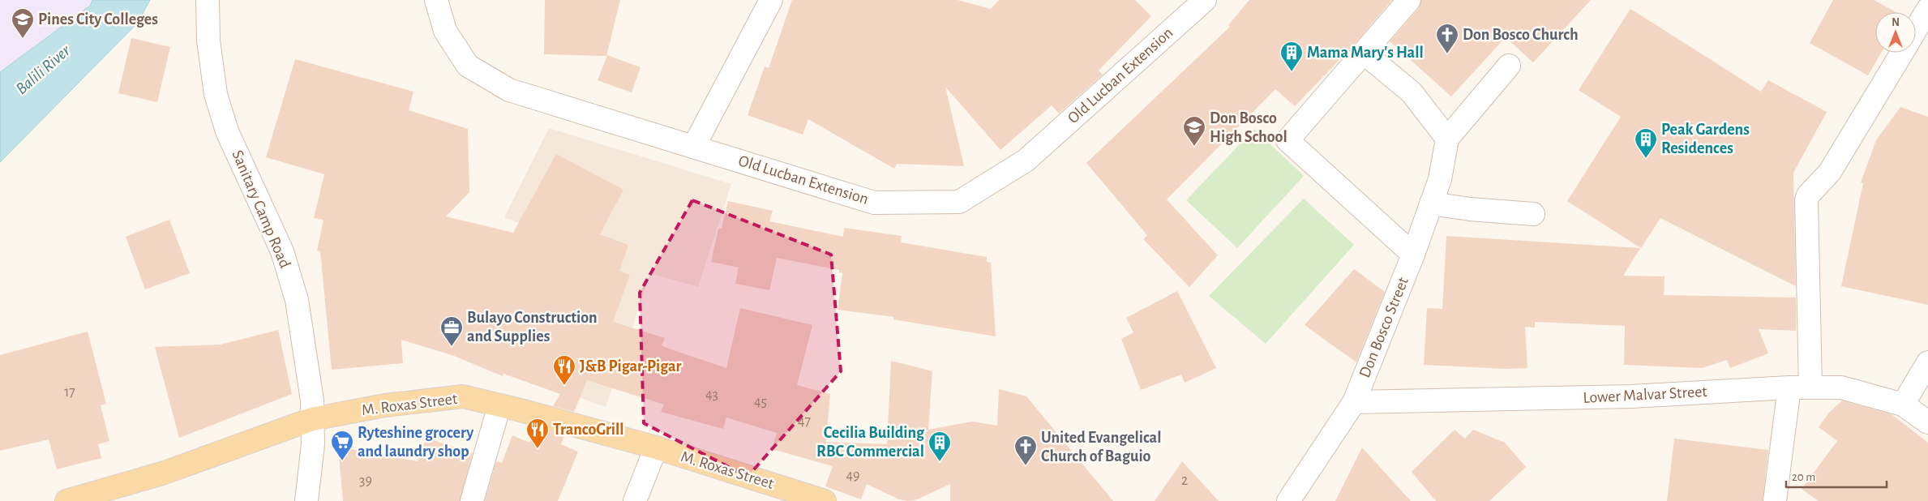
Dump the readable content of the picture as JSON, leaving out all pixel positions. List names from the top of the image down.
{
  "streets": {
    "main road": ["M. Roxas Street"],
    "street": [
      "Old Lucban Extension",
      "Sanitary Camp Road",
      "Don Bosco Street",
      "Lower Malvar Street"
    ]
  },
  "crossings": [
    ["Sanitary Camp Road", "M. Roxas Street"],
    ["Don Bosco Street", "Lower Malvar Street"]
  ],
  "water": ["Balili River"],
  "places": {
    "school or university": ["Pines City Colleges", "Don Bosco High School"],
    "church": ["Don Bosco Church", "United Evangelical Church of Baguio"],
    "building": ["Mama Mary's Hall", "Peak Gardens Residences", "Cecilia Building RBC Commercial"],
    "office": ["Bulayo Construction and Supplies"],
    "restaurant": ["J&B Pigar-Pigar", "TrancoGrill"],
    "supermarket": ["Ryteshine grocery and laundry shop"]
  },
  "house_numbers": [
    "17",
    "43",
    "45",
    "47",
    "49",
    "39",
    "2"
  ],
  "scale_bar": "20 m",
  "north": "top"
}
